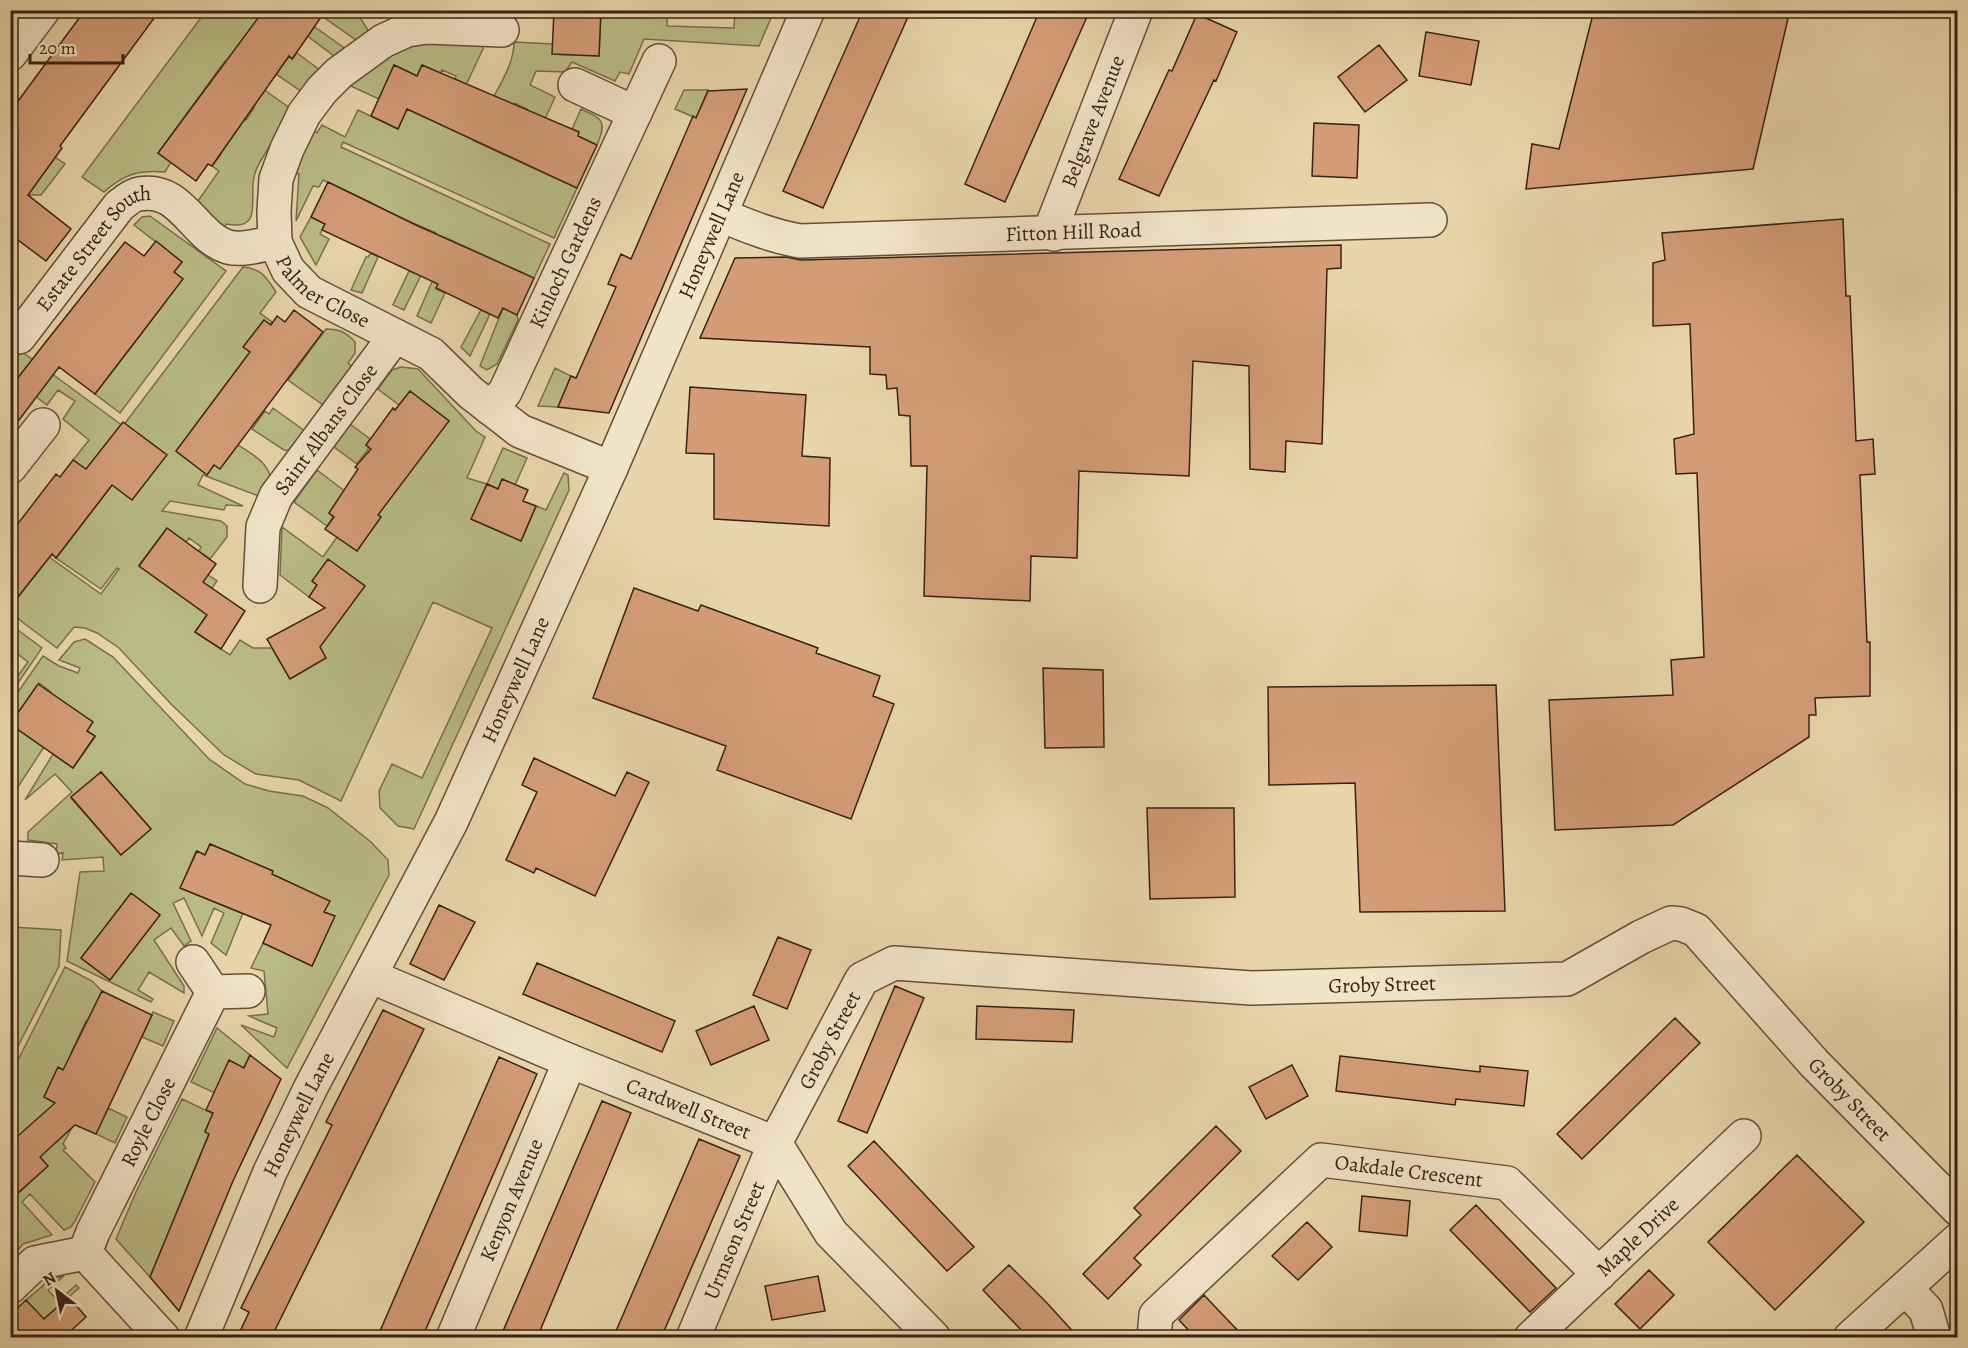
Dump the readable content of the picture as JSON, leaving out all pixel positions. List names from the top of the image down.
{
  "streets": {
    "street": [
      "Belgrave Avenue",
      "Fitton Hill Road",
      "Honeywell Lane",
      "Estate Street South",
      "Kinloch Gardens",
      "Palmer Close",
      "Saint Albans Close",
      "Groby Street",
      "Cardwell Street",
      "Royle Close",
      "Oakdale Crescent",
      "Kenyon Avenue",
      "Maple Drive",
      "Urmson Street"
    ]
  },
  "crossings": [
    ["Belgrave Avenue", "Fitton Hill Road"],
    ["Fitton Hill Road", "Honeywell Lane"],
    ["Honeywell Lane", "Palmer Close"],
    ["Honeywell Lane", "Cardwell Street"],
    ["Estate Street South", "Palmer Close"],
    ["Kinloch Gardens", "Palmer Close"],
    ["Palmer Close", "Saint Albans Close"],
    ["Groby Street", "Cardwell Street"],
    ["Groby Street", "Urmson Street"],
    ["Cardwell Street", "Kenyon Avenue"],
    ["Cardwell Street", "Urmson Street"],
    ["Oakdale Crescent", "Maple Drive"]
  ],
  "scale_bar": "20 m",
  "north": "top left"
}
